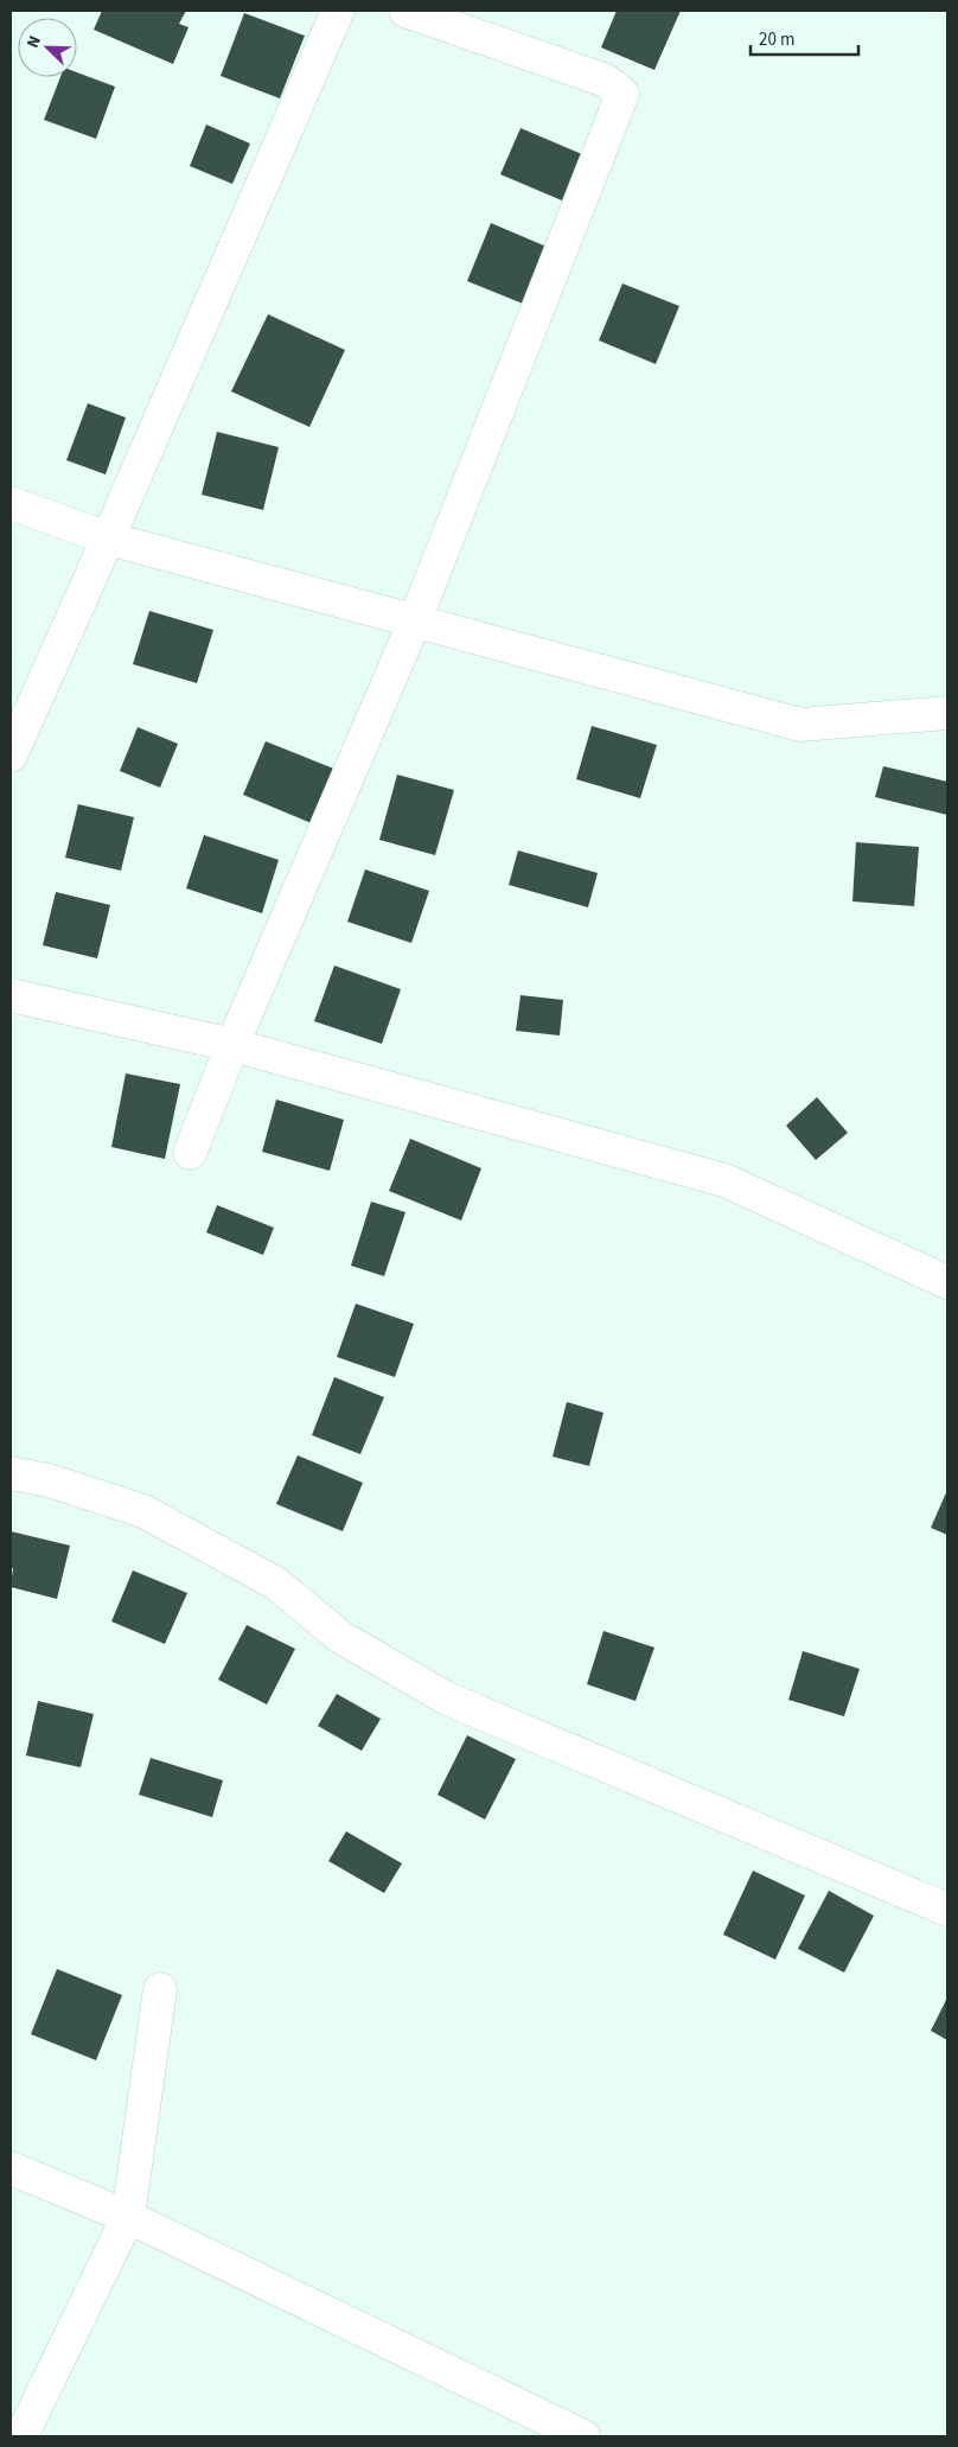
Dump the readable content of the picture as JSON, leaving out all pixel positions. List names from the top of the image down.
{
  "scale_bar": "20 m",
  "north": "top left"
}
